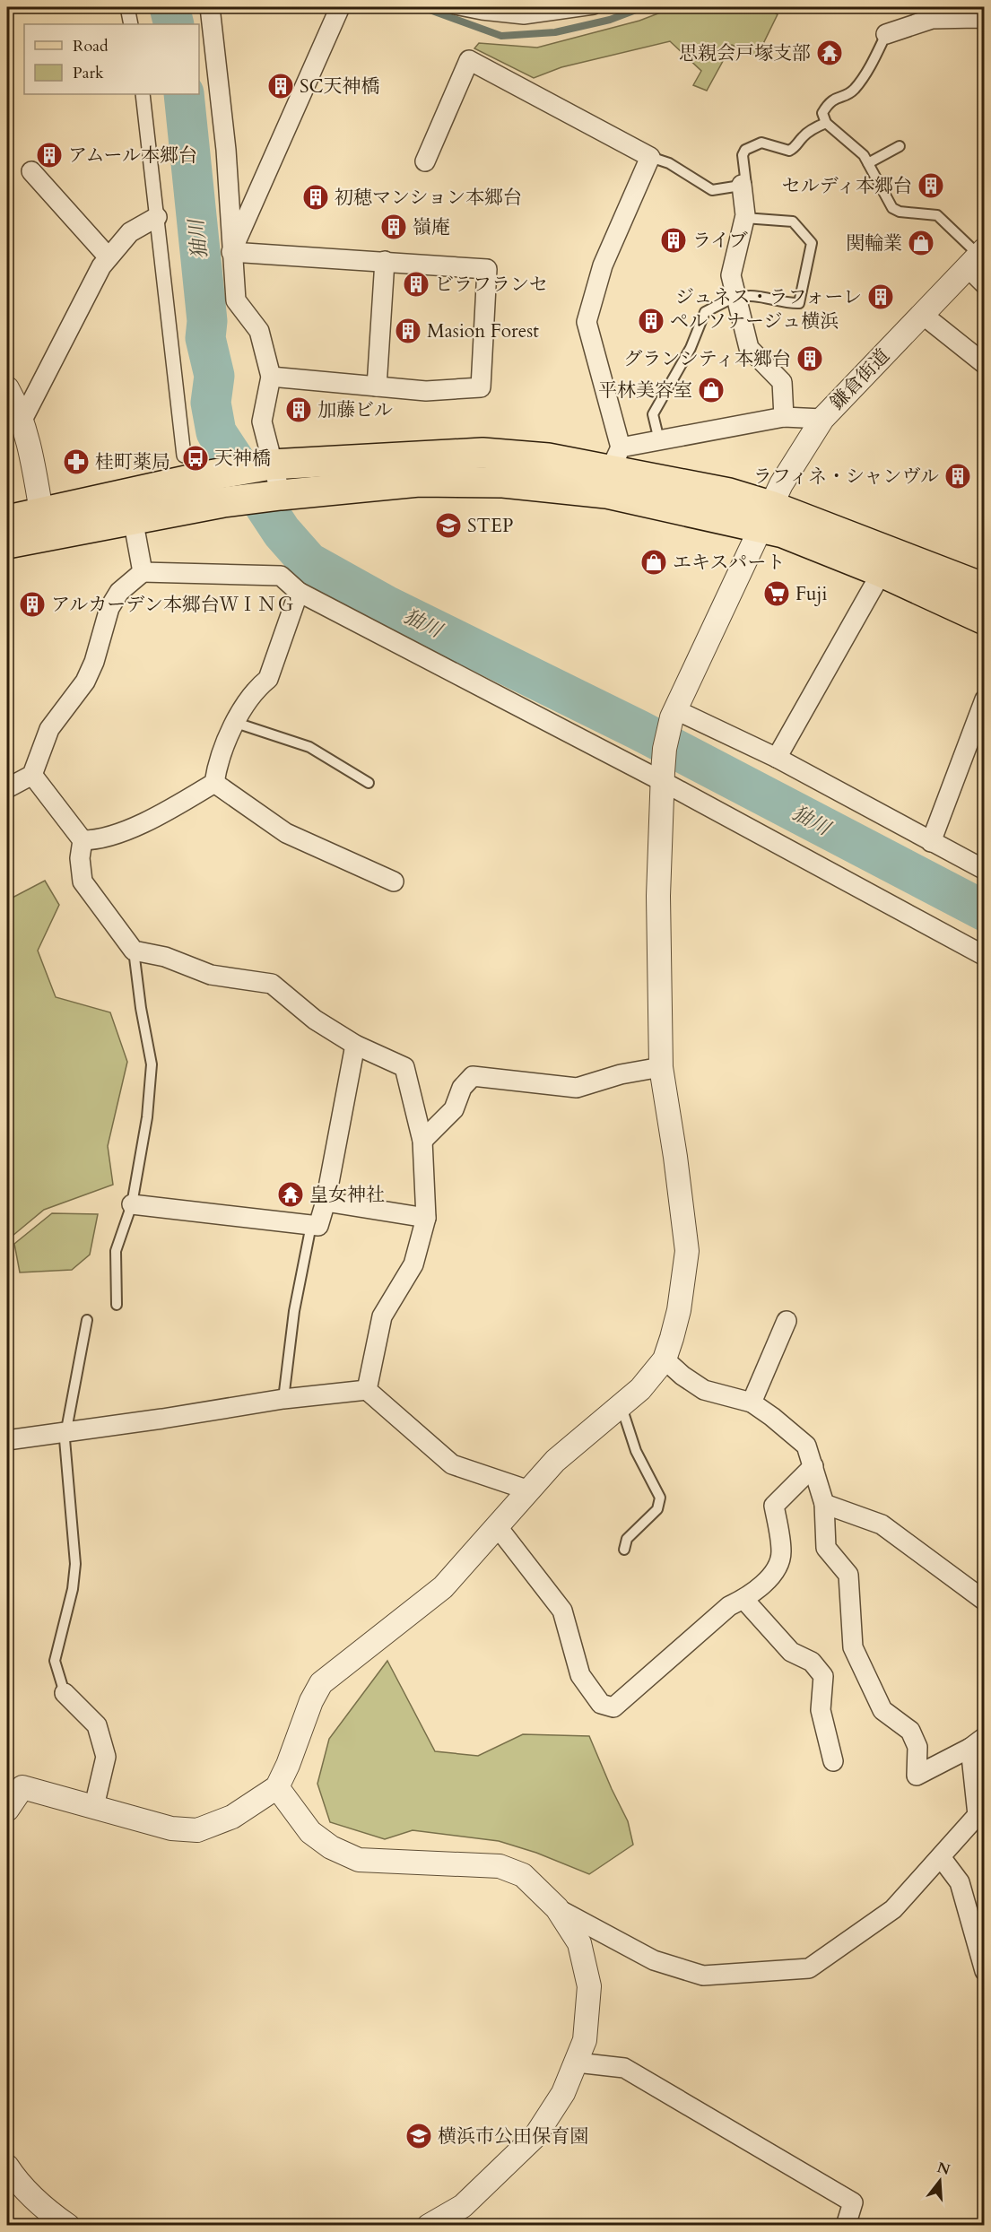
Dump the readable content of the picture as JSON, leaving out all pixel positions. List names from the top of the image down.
{
  "streets": {
    "street": ["鎌倉街道"]
  },
  "water": ["㹨川"],
  "places": {
    "temple": ["思親会戸塚支部", "皇女神社"],
    "building": [
      "SC天神橋",
      "アムール本郷台",
      "セルディ本郷台",
      "初穂マンション本郷台",
      "嶺庵",
      "ライブ",
      "ビラフランセ",
      "ジュネス・ラフォーレ",
      "ペルソナージュ横浜",
      "Masion Forest",
      "グランシティ本郷台",
      "加藤ビル",
      "ラフィネ・シャンヴル",
      "アルカーデン本郷台ＷＩＮＧ"
    ],
    "shop": ["関輪業", "平林美容室", "エキスパート"],
    "bus stop": ["天神橋"],
    "pharmacy": ["桂町薬局"],
    "school or university": ["STEP", "横浜市公田保育園"],
    "supermarket": ["Fuji"]
  },
  "legend": ["Road", "Park"],
  "north": "top"
}
